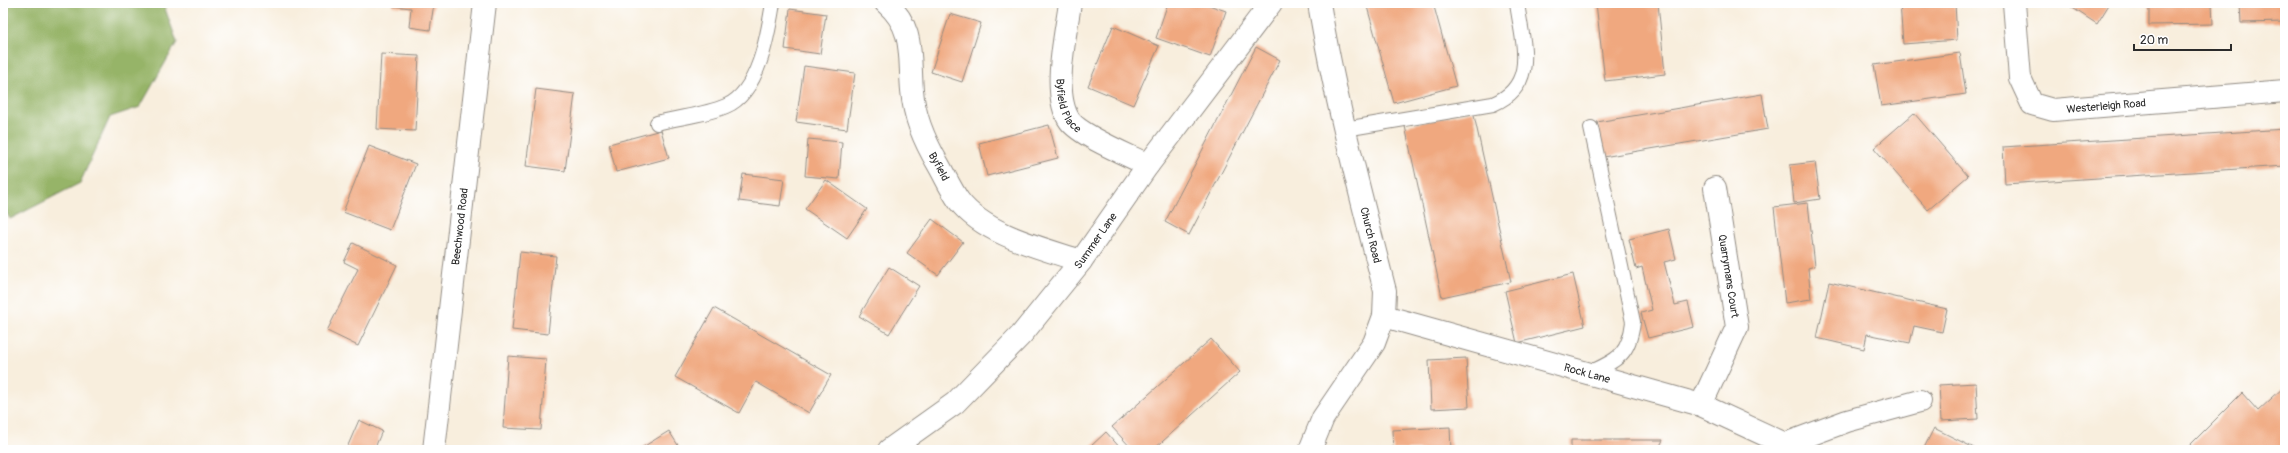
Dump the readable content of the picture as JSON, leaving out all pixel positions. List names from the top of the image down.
{
  "streets": {
    "street": [
      "Byfield Place",
      "Westerleigh Road",
      "Byfield",
      "Beechwood Road",
      "Church Road",
      "Summer Lane",
      "Quarrymans Court",
      "Rock Lane"
    ]
  },
  "crossings": [
    ["Byfield Place", "Summer Lane"],
    ["Byfield", "Summer Lane"],
    ["Church Road", "Rock Lane"],
    ["Quarrymans Court", "Rock Lane"]
  ],
  "scale_bar": "20 m"
}
